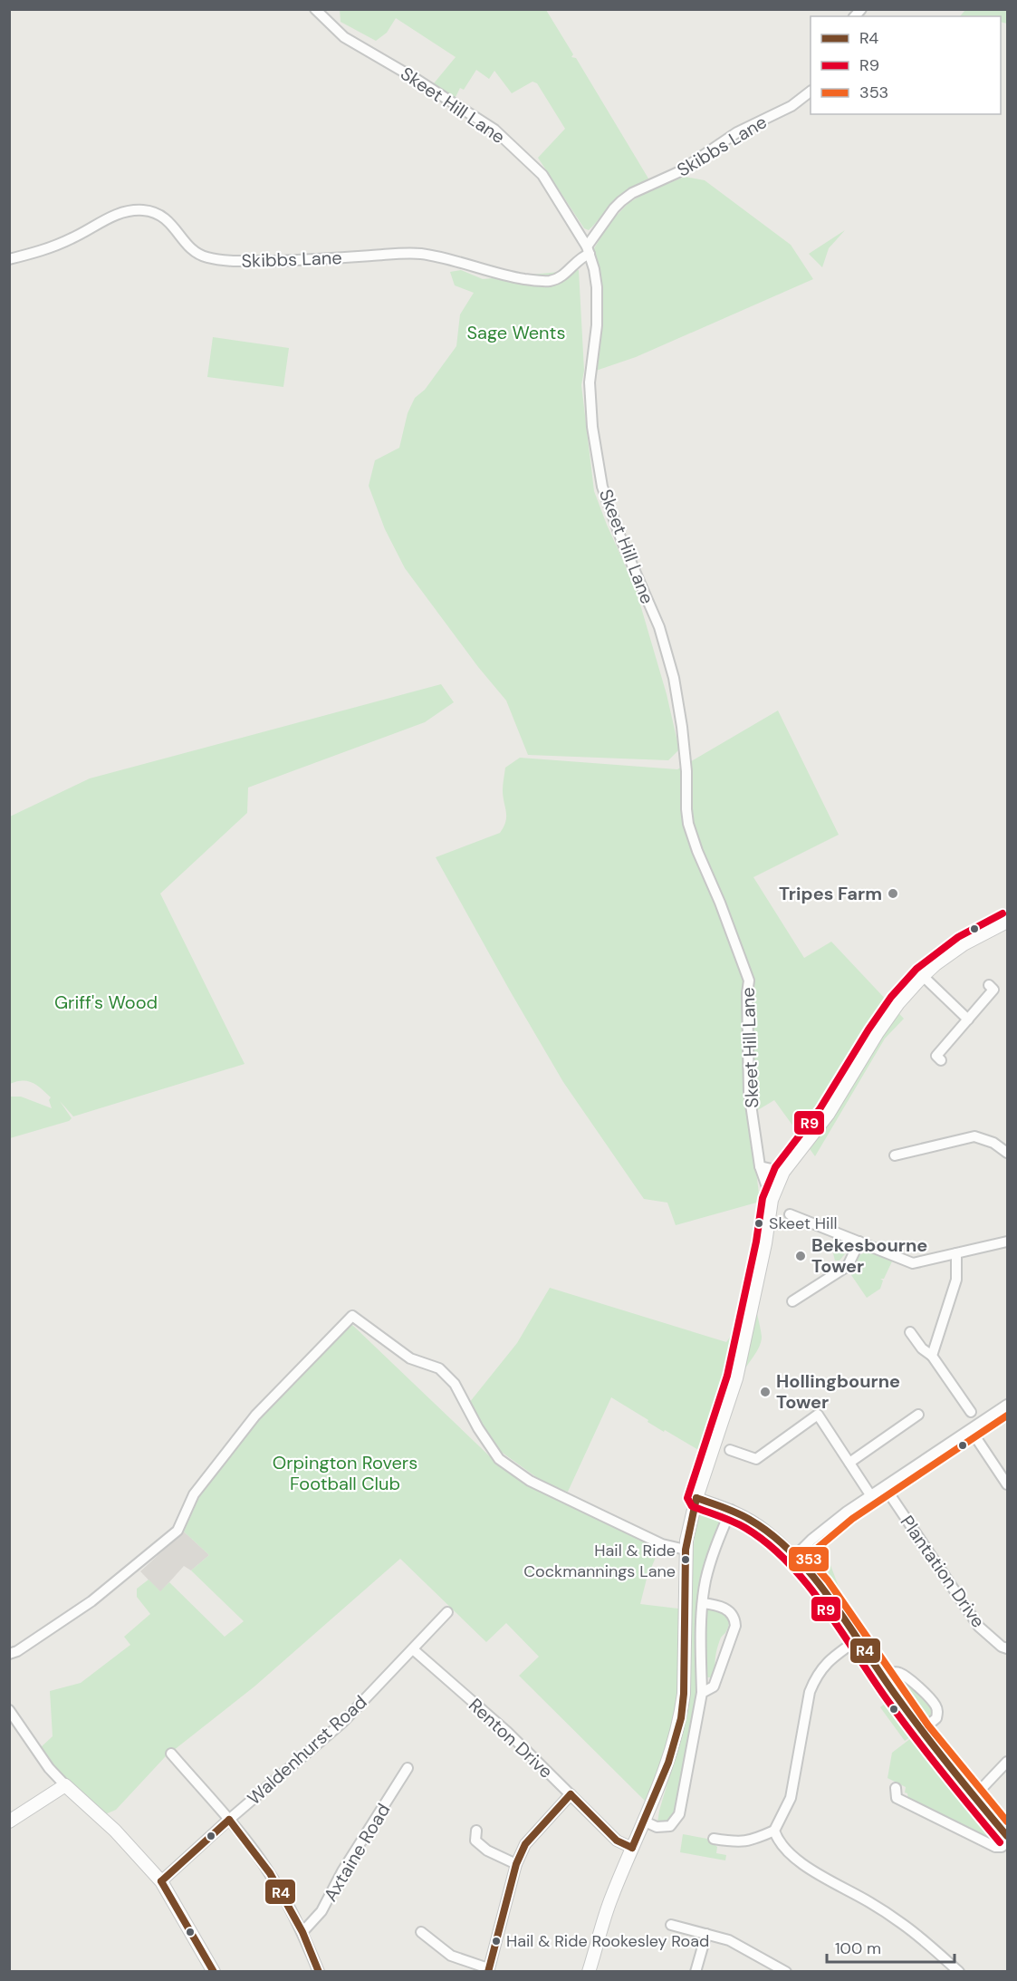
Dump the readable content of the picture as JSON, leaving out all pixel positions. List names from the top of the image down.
{
  "streets": {
    "street": [
      "Skeet Hill Lane",
      "Skibbs Lane",
      "Plantation Drive",
      "Renton Drive",
      "Waldenhurst Road",
      "Axtaine Road"
    ]
  },
  "crossings": [
    ["Skeet Hill Lane", "Skibbs Lane"],
    ["Renton Drive", "Waldenhurst Road"]
  ],
  "parks": ["Sage Wents", "Griff's Wood", "Orpington Rovers Football Club"],
  "places": [
    "Tripes Farm",
    "Skeet Hill",
    "Bekesbourne Tower",
    "Hollingbourne Tower",
    "Hail & Ride Cockmannings Lane",
    "Hail & Ride Rookesley Road"
  ],
  "lines": ["transit line R9", "transit line 353", "transit line R4"],
  "legend": ["R4", "R9", "353"],
  "scale_bar": "100 m"
}
